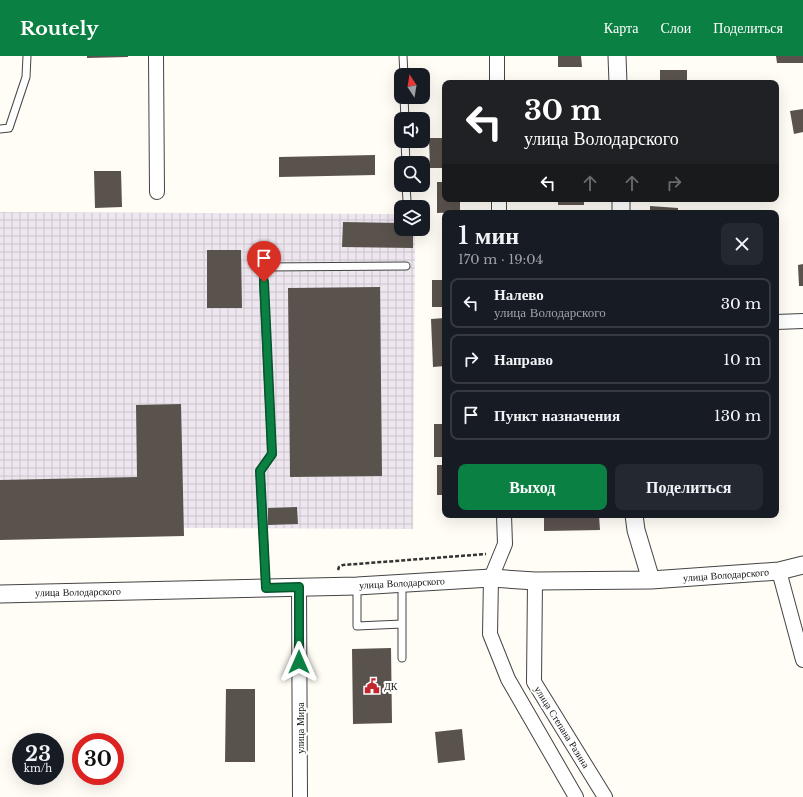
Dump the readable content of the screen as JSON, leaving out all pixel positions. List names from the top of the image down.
{
  "streets": {
    "street": ["улица Володарского", "улица Степана Разина", "улица Мира"]
  },
  "crossings": [
    ["улица Володарского", "улица Степана Разина"],
    ["улица Володарского", "улица Мира"]
  ],
  "places": {
    "public building": ["ДК"]
  },
  "north": "top",
  "page": {
    "header": "Routely",
    "nav": ["Карта", "Слои", "Поделиться"],
    "turn": ["30 m", "улица Володарского"],
    "heading": ["1 мин", "170 m · 19:04"],
    "list": [
      {
        "name": "Налево",
        "note": "улица Володарского",
        "value": "30 m"
      },
      {
        "name": "Направо",
        "value": "10 m"
      },
      {
        "name": "Пункт назначения",
        "value": "130 m"
      }
    ],
    "buttons": ["Выход", "Поделиться"],
    "speed": "23 km/h",
    "limit": "30"
  }
}
